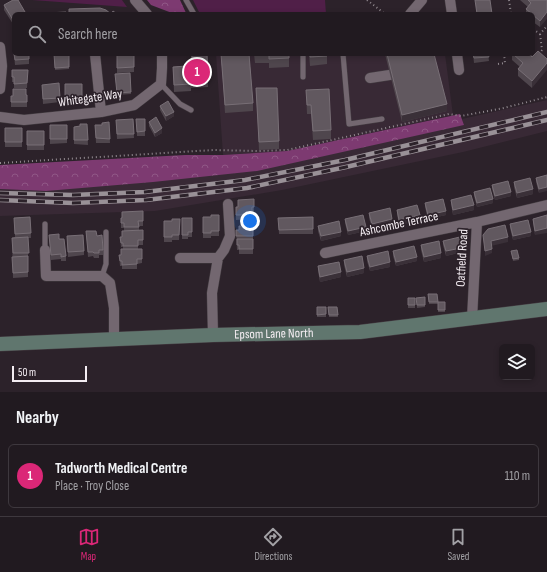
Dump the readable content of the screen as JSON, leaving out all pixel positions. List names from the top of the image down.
{
  "streets": {
    "main road": ["Epsom Lane North"],
    "street": ["Whitegate Way", "Ashcombe Terrace", "Oatfield Road"]
  },
  "crossings": [
    ["Ashcombe Terrace", "Oatfield Road"],
    ["Oatfield Road", "Epsom Lane North"]
  ],
  "scale_bar": "50 m",
  "page": {
    "search": "Search here",
    "pins": "1",
    "scale": "50 m",
    "heading": "Nearby",
    "list": [
      {
        "mark": "1",
        "name": "Tadworth Medical Centre",
        "note": "Place · Troy Close",
        "value": "110 m"
      }
    ],
    "nav": ["Map", "Directions", "Saved"]
  }
}
